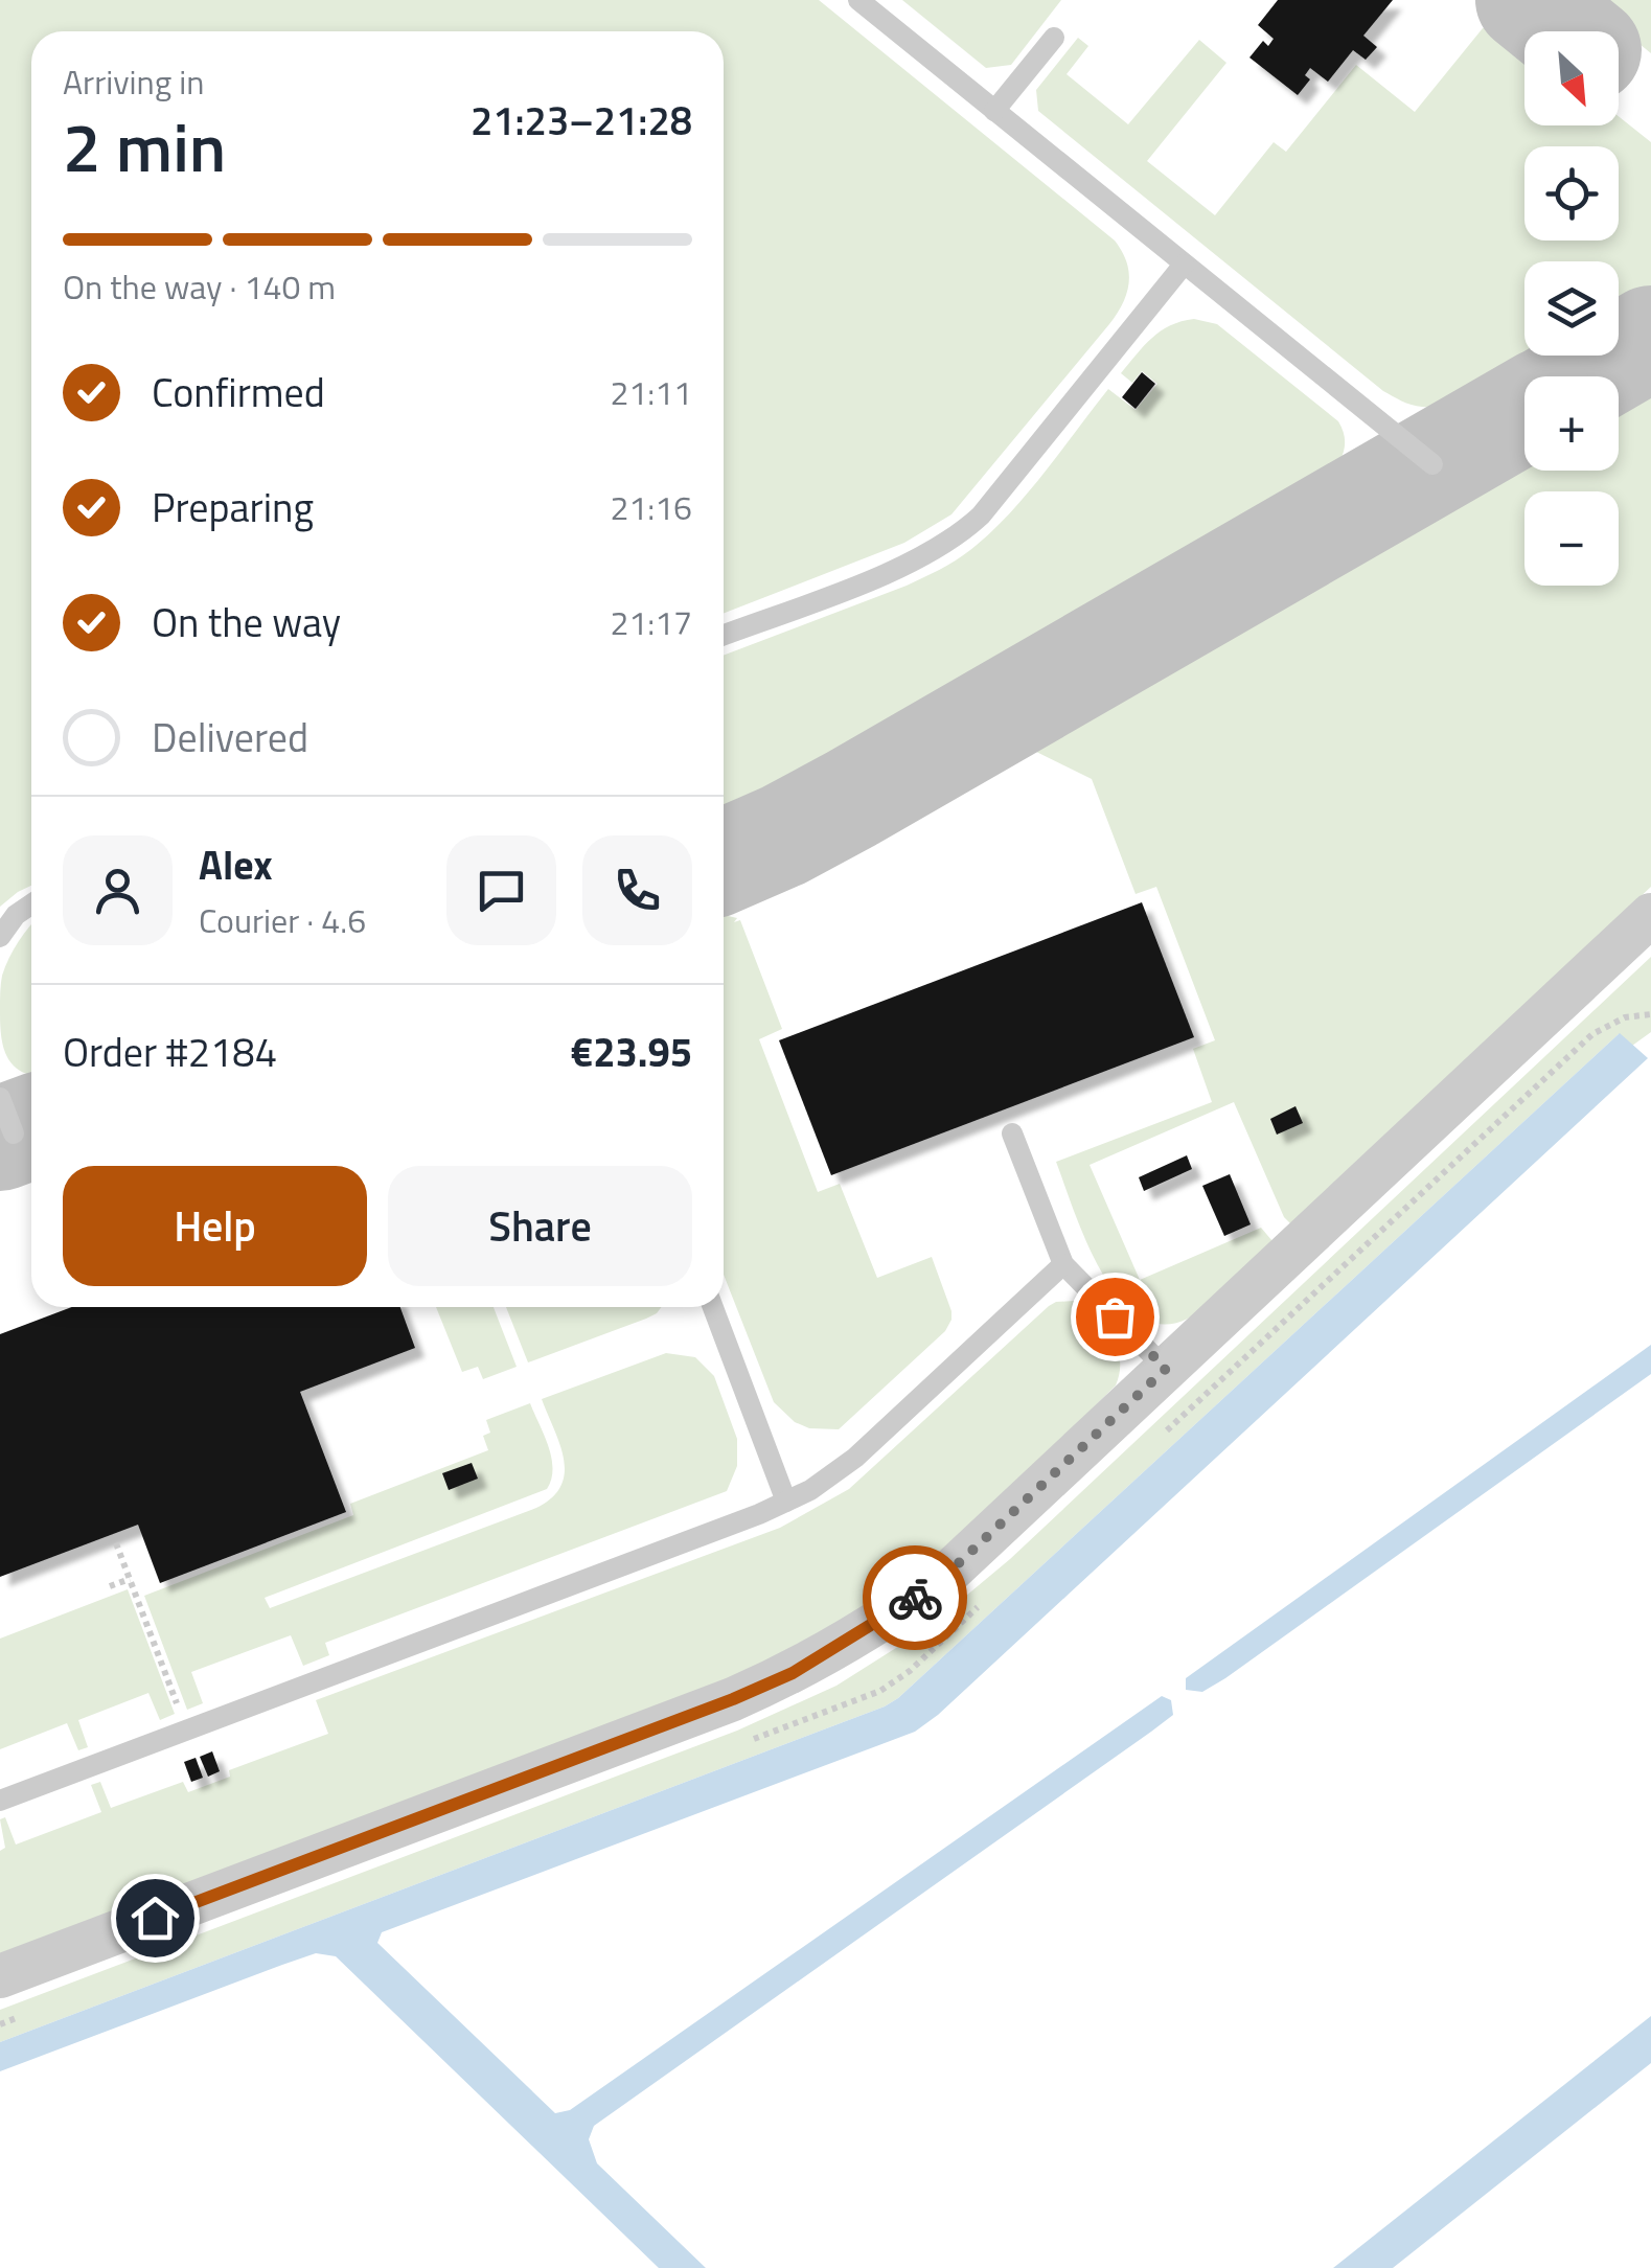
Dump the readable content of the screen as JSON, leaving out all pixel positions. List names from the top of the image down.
{
  "north": "bottom right",
  "page": {
    "map_buttons": ["+", "−"],
    "heading": ["2 min", "Arriving in", "21:23–21:28"],
    "panel": [
      "Alex",
      "Courier · 4.6",
      "Order #2184",
      "€23.95"
    ],
    "bar": "On the way · 140 m",
    "list": [
      ["Confirmed", "21:11"],
      ["Preparing", "21:16"],
      ["On the way", "21:17"],
      "Delivered"
    ],
    "buttons": ["Help", "Share"]
  }
}
